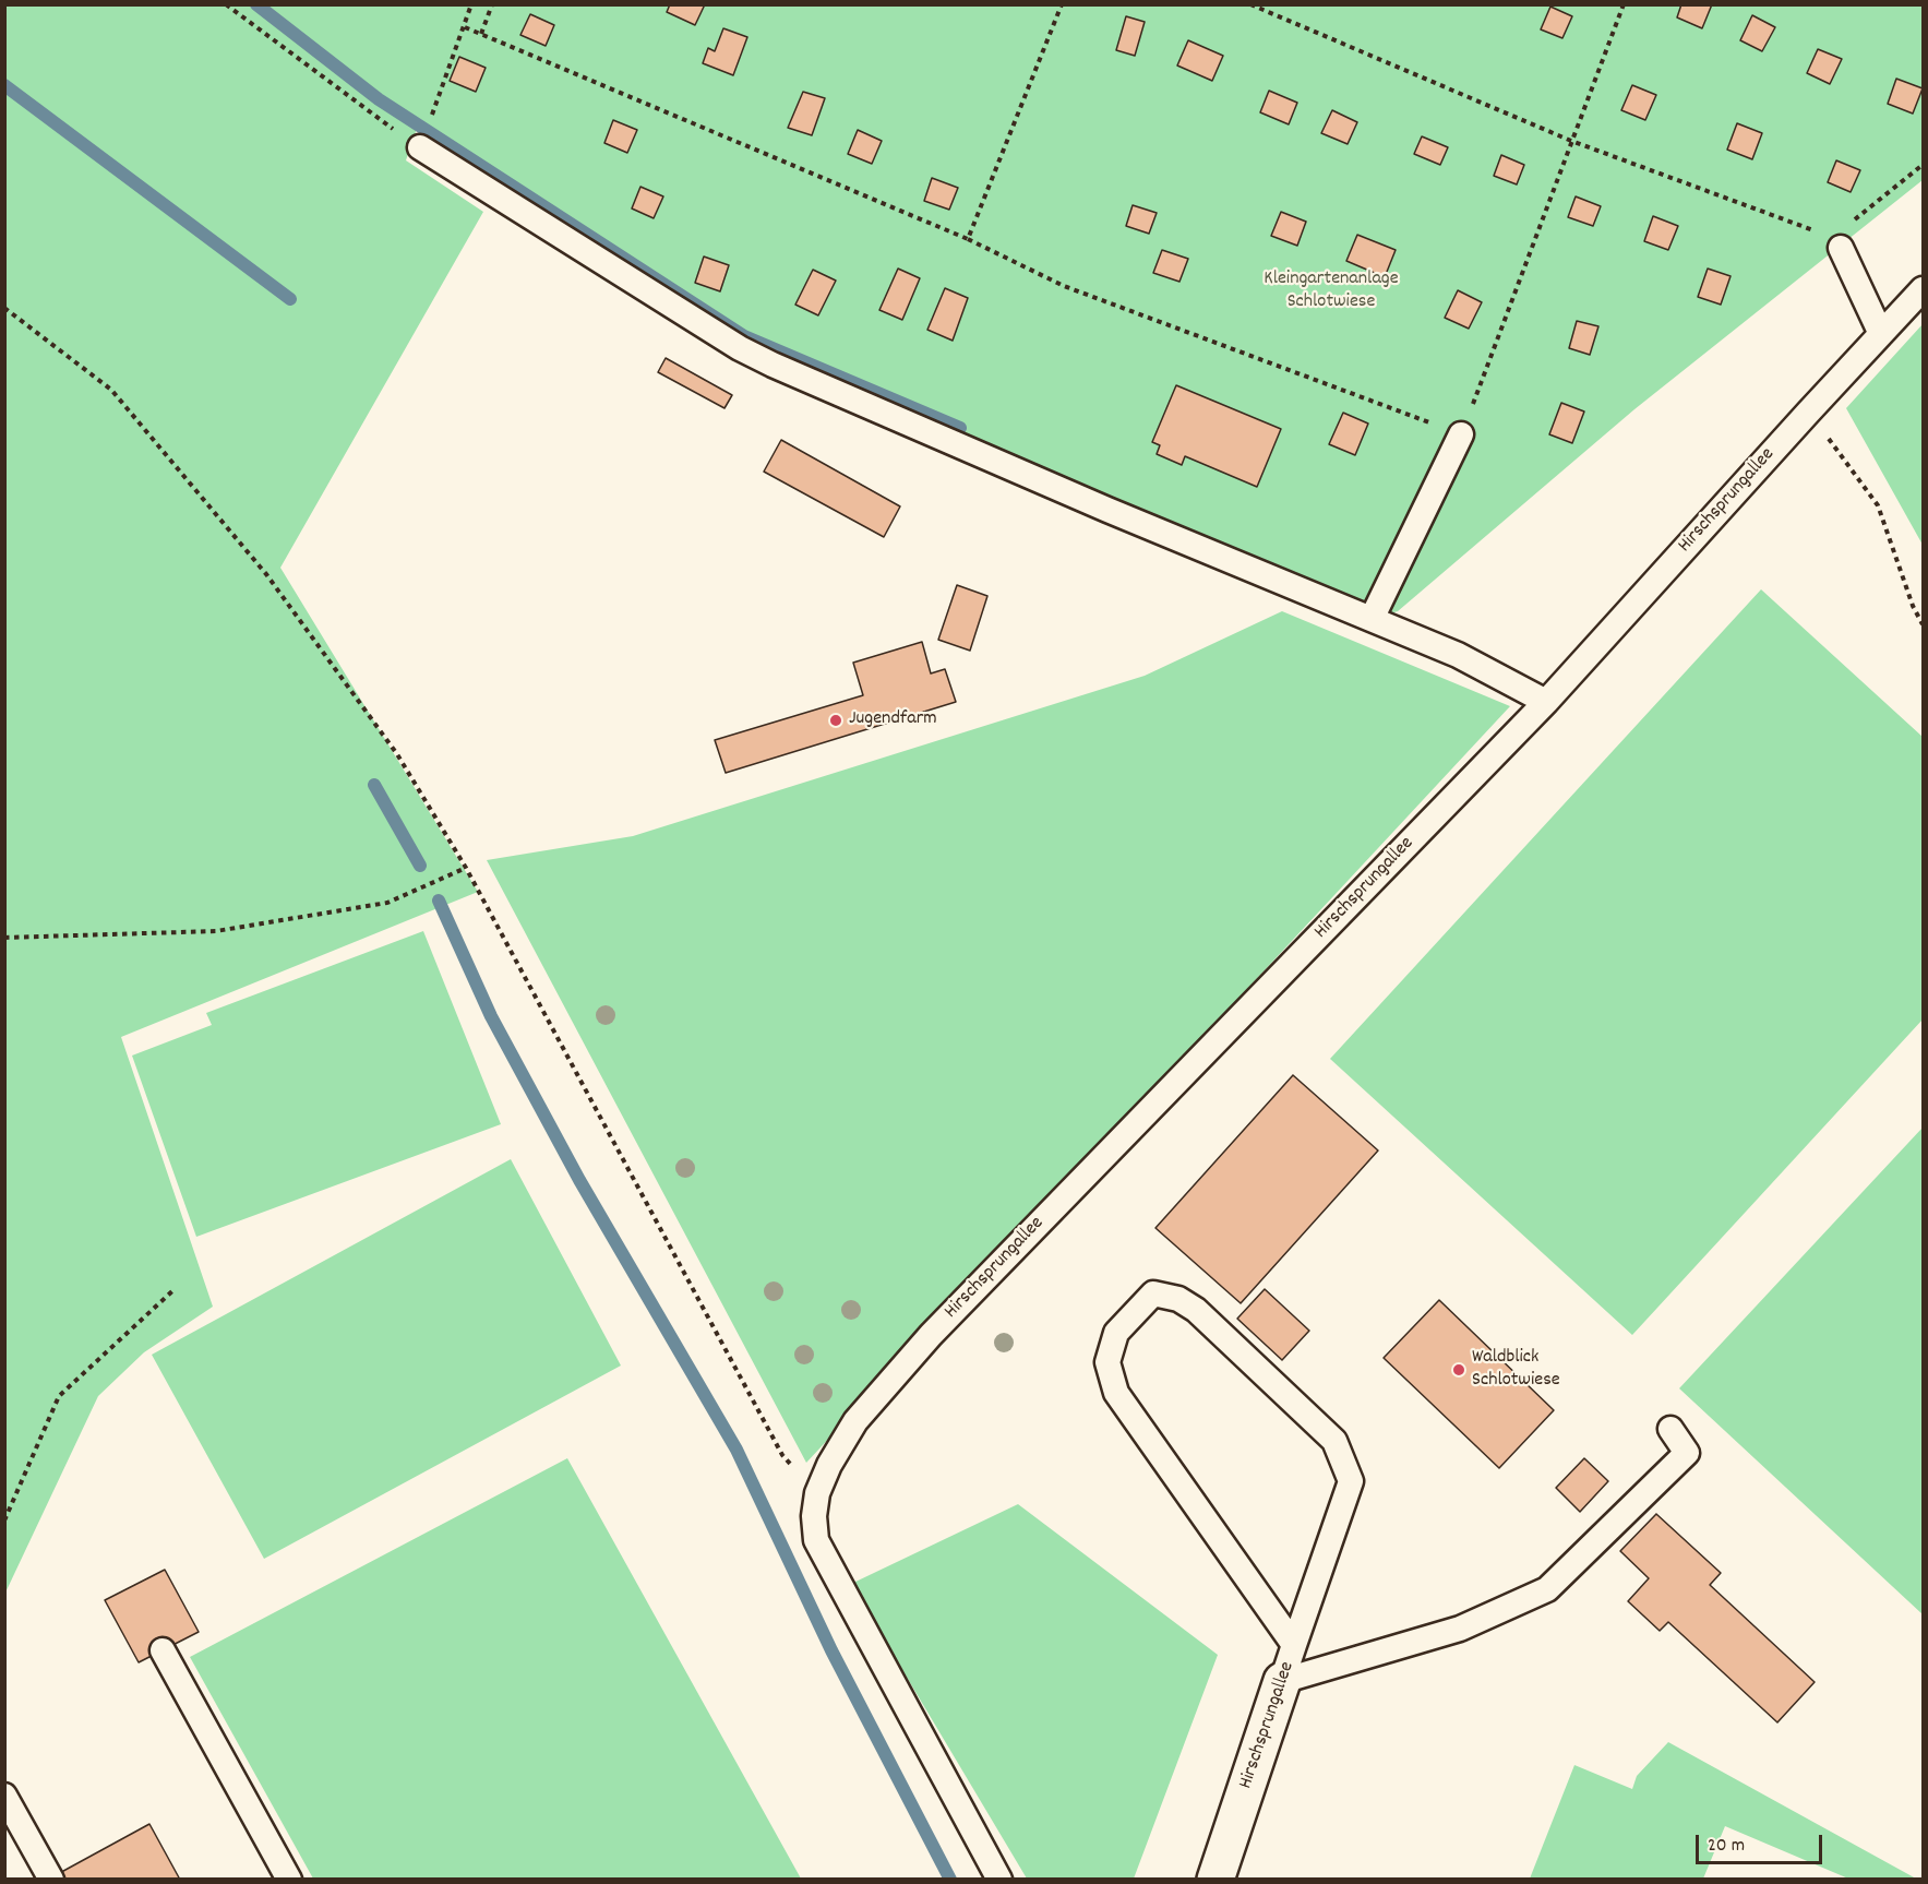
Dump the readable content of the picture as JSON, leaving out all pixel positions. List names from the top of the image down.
{
  "streets": {
    "street": ["Hirschsprungallee"]
  },
  "parks": ["Kleingartenanlage Schlotwiese"],
  "places": ["Jugendfarm", "Waldblick Schlotwiese"],
  "scale_bar": "20 m"
}
